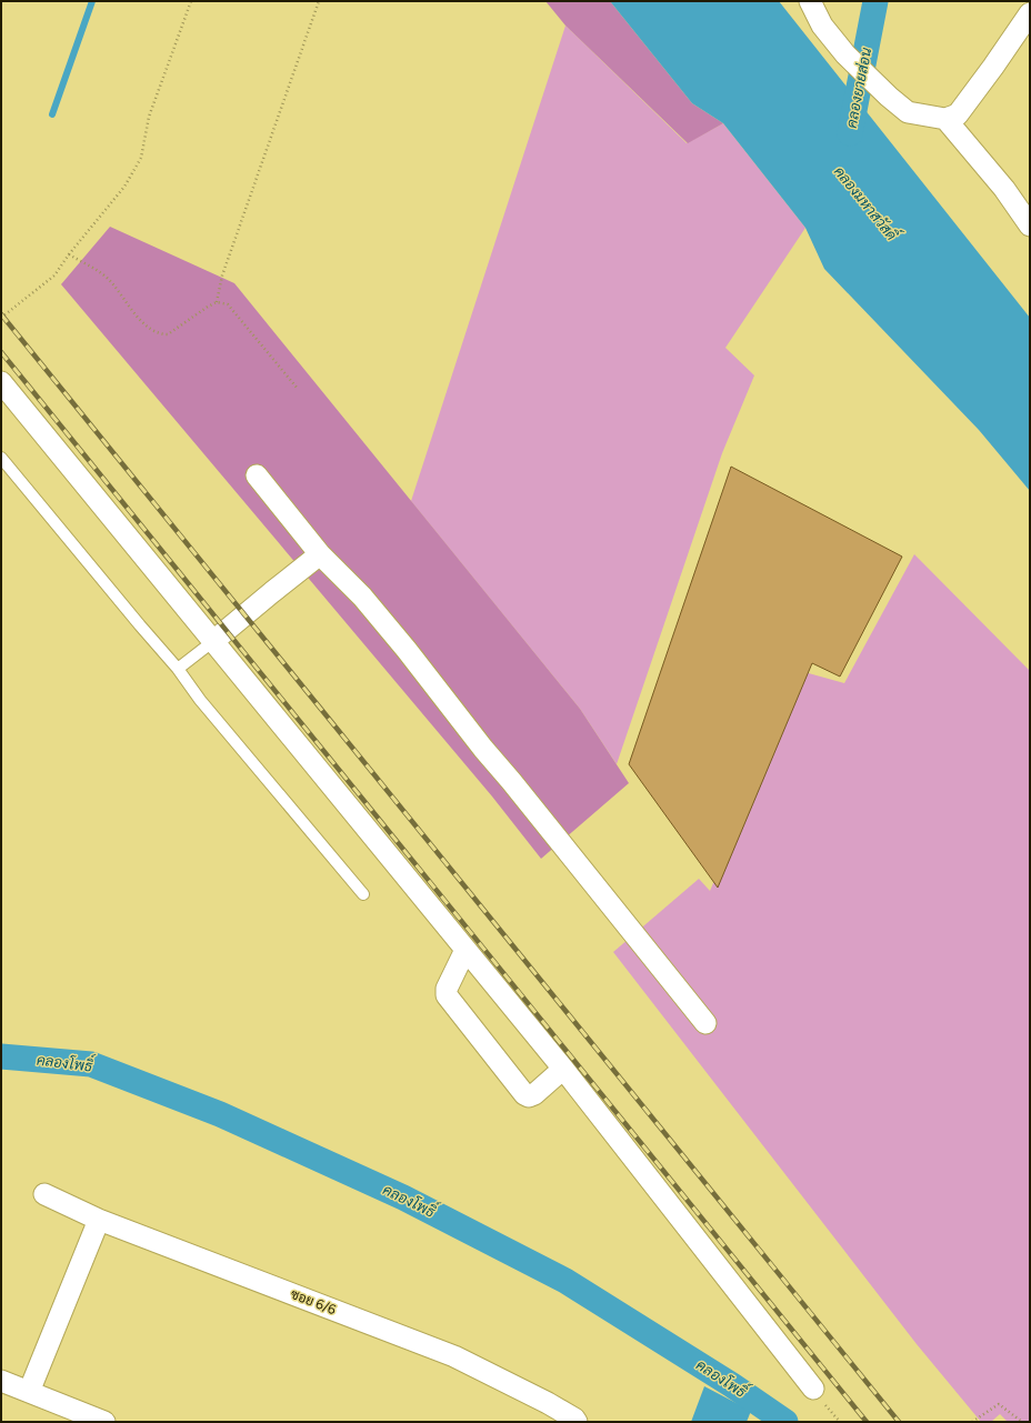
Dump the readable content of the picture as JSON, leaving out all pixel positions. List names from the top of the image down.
{
  "streets": {
    "street": ["ซอย 6/6"]
  },
  "water": ["คลองยายส่อน", "คลองมหาสวัสดิ์", "คลองโพธิ์"]
}
